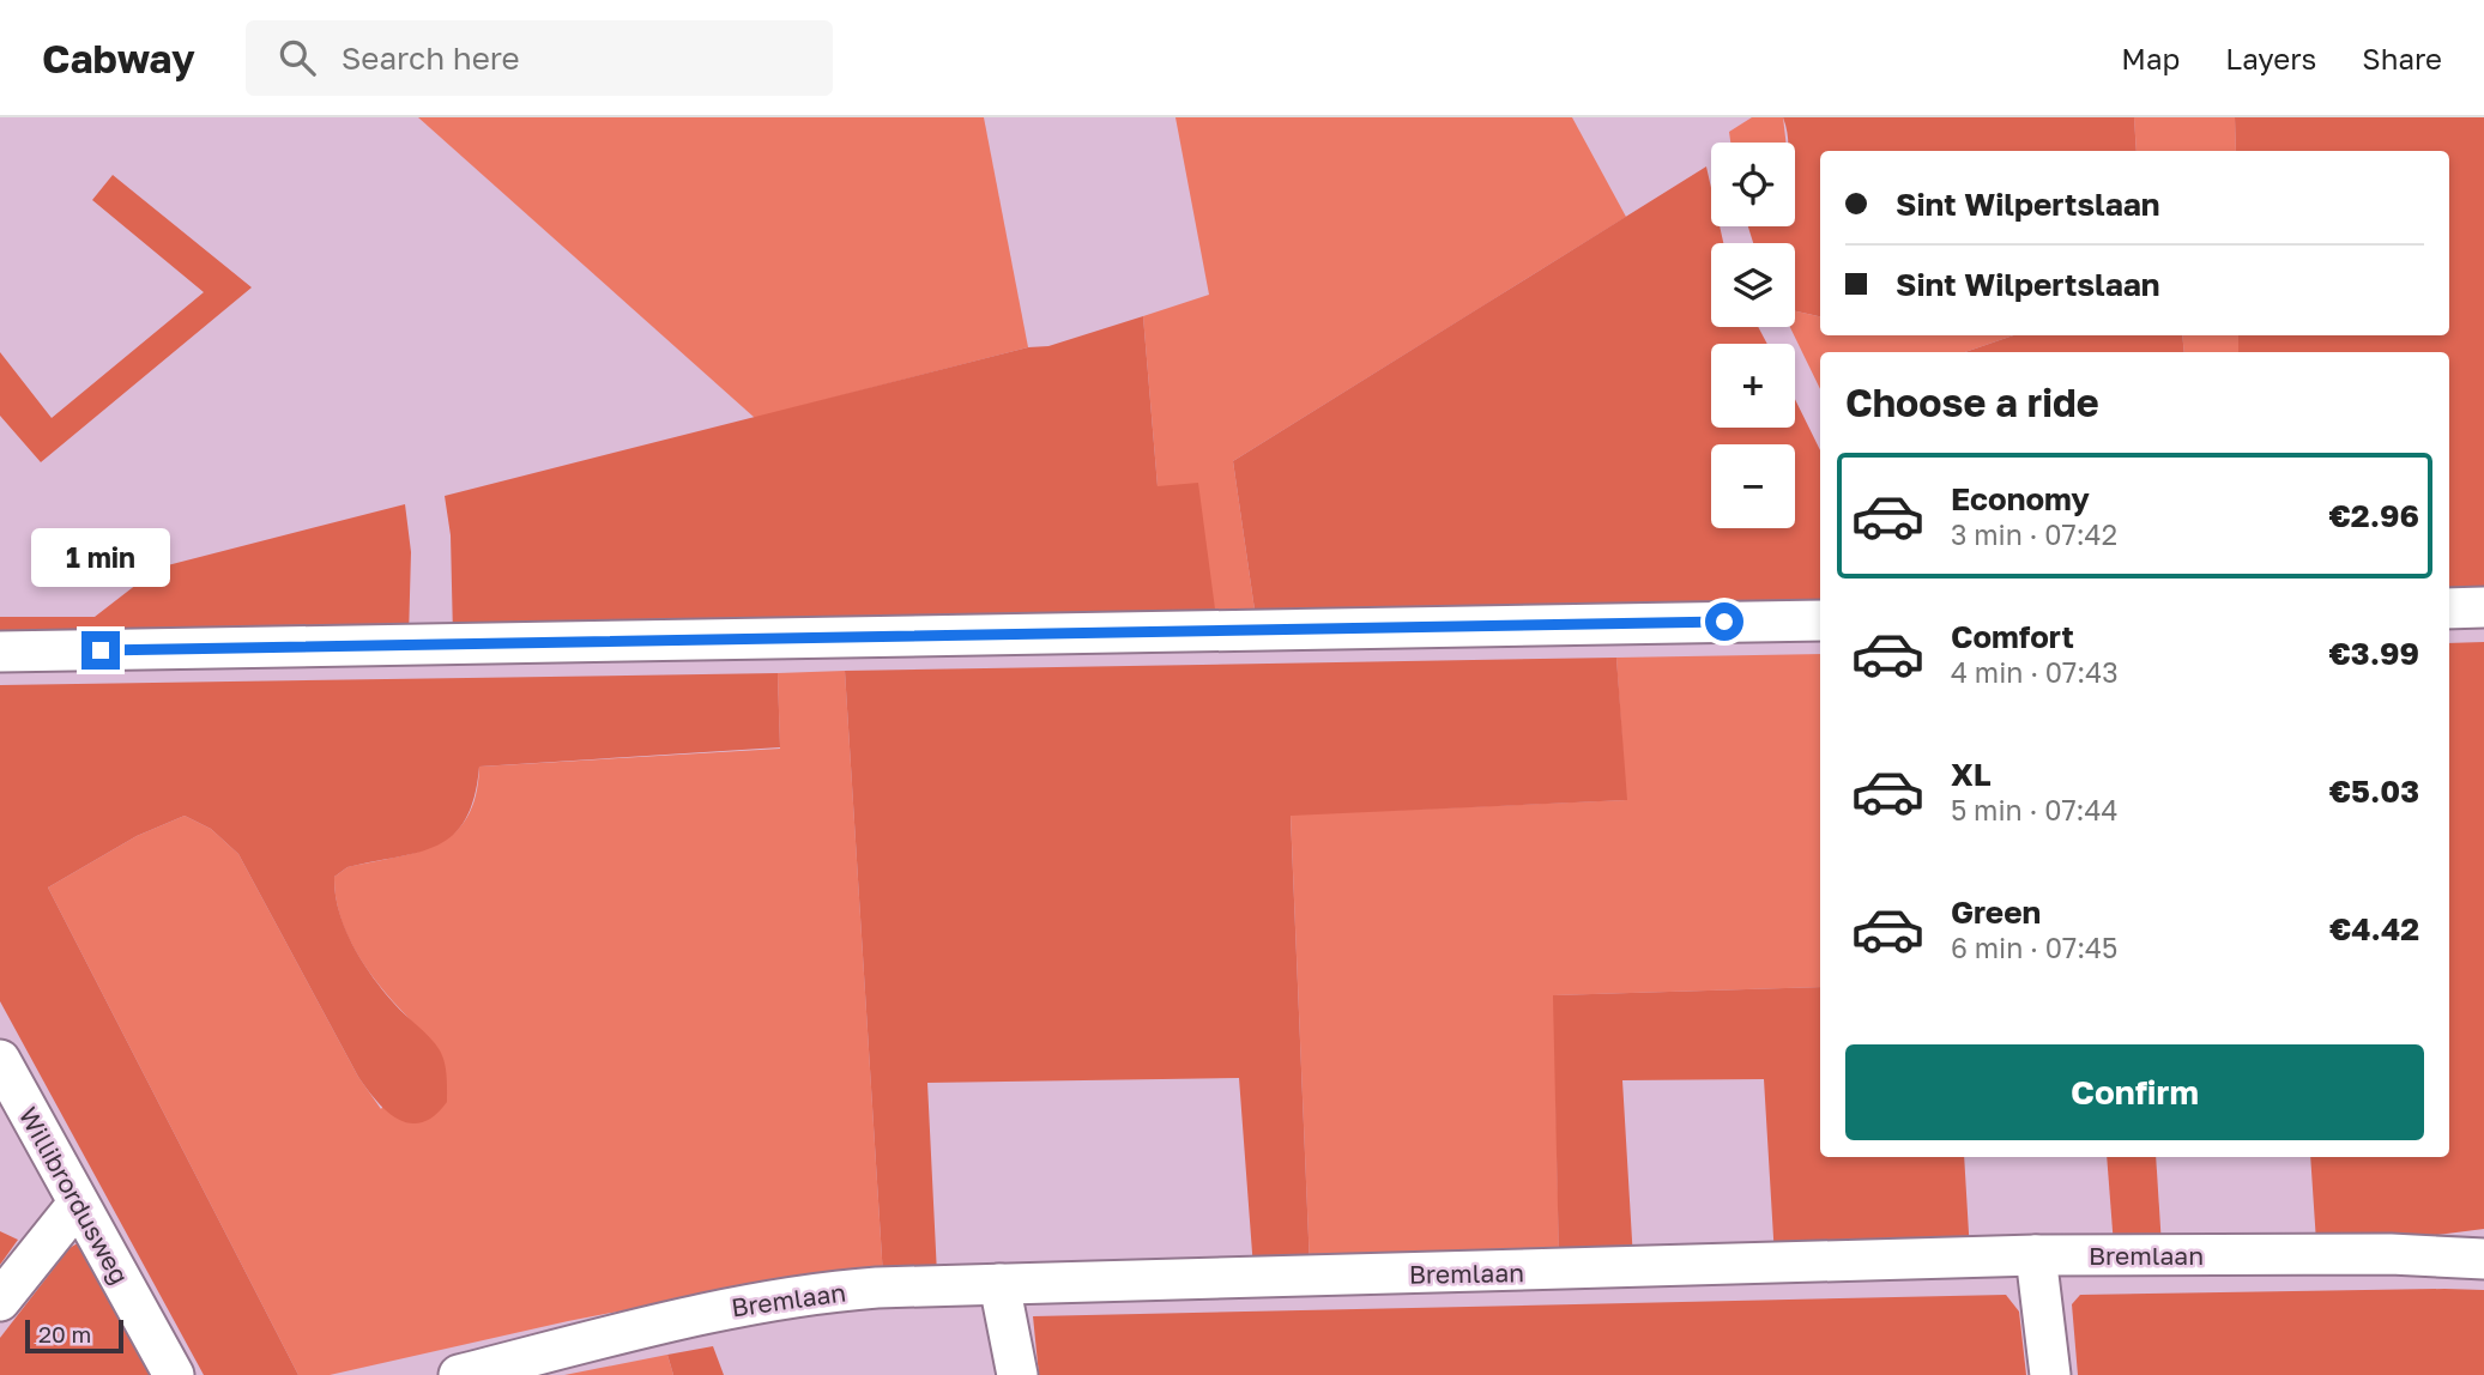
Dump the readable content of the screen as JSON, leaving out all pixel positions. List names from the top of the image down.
{
  "streets": {
    "street": ["Willibrordusweg", "Bremlaan"]
  },
  "scale_bar": "20 m",
  "page": {
    "header": "Cabway",
    "search": "Search here",
    "nav": ["Map", "Layers", "Share"],
    "map_buttons": ["+", "−"],
    "banner": ["Sint Wilpertslaan", "Sint Wilpertslaan"],
    "heading": "Choose a ride",
    "list": [
      {
        "name": "Economy",
        "note": "3 min · 07:42",
        "value": "€2.96"
      },
      {
        "name": "Comfort",
        "note": "4 min · 07:43",
        "value": "€3.99"
      },
      {
        "name": "XL",
        "note": "5 min · 07:44",
        "value": "€5.03"
      },
      {
        "name": "Green",
        "note": "6 min · 07:45",
        "value": "€4.42"
      }
    ],
    "bubble": "1 min",
    "buttons": "Confirm",
    "scale": "20 m"
  }
}
